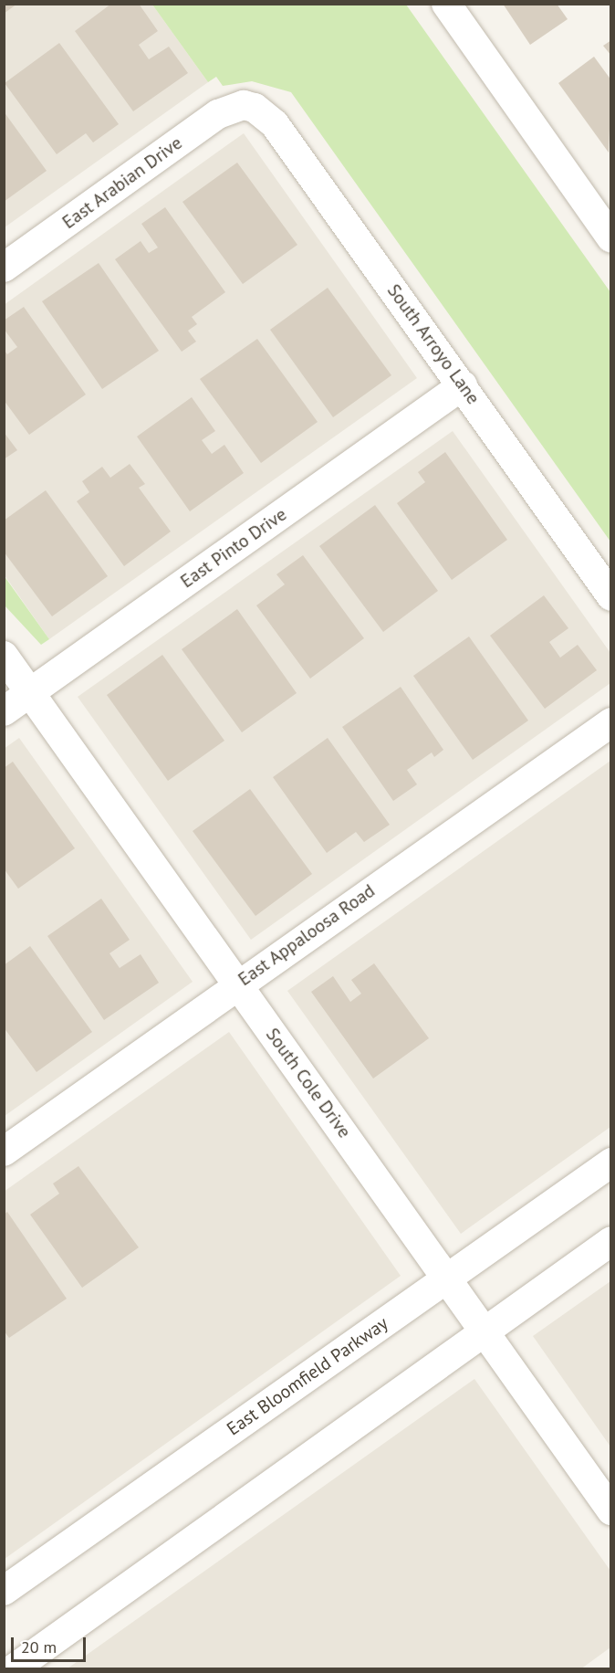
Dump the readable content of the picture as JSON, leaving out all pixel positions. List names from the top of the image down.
{
  "streets": {
    "street": [
      "East Arabian Drive",
      "South Arroyo Lane",
      "East Pinto Drive",
      "East Appaloosa Road",
      "South Cole Drive",
      "East Bloomfield Parkway"
    ]
  },
  "crossings": [
    ["East Arabian Drive", "South Arroyo Lane"],
    ["South Arroyo Lane", "East Pinto Drive"],
    ["East Pinto Drive", "South Cole Drive"],
    ["East Appaloosa Road", "South Cole Drive"],
    ["South Cole Drive", "East Bloomfield Parkway"]
  ],
  "scale_bar": "20 m"
}
